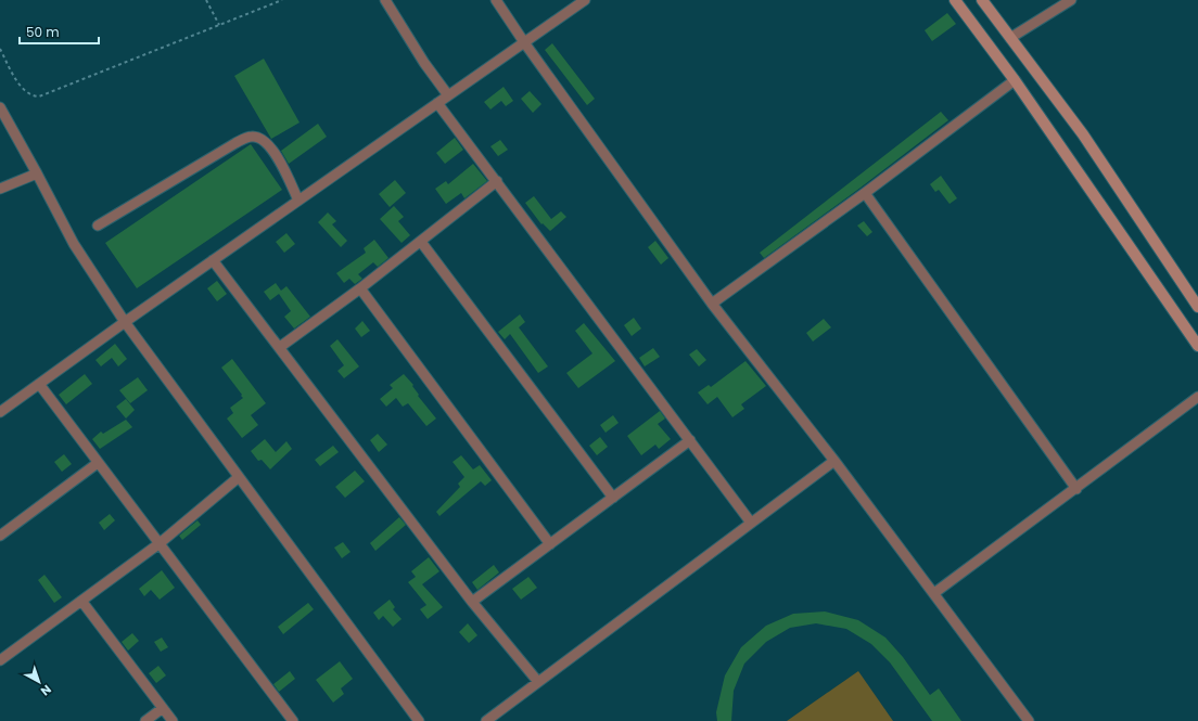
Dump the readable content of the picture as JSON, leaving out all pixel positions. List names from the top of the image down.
{
  "scale_bar": "50 m",
  "north": "bottom right"
}
